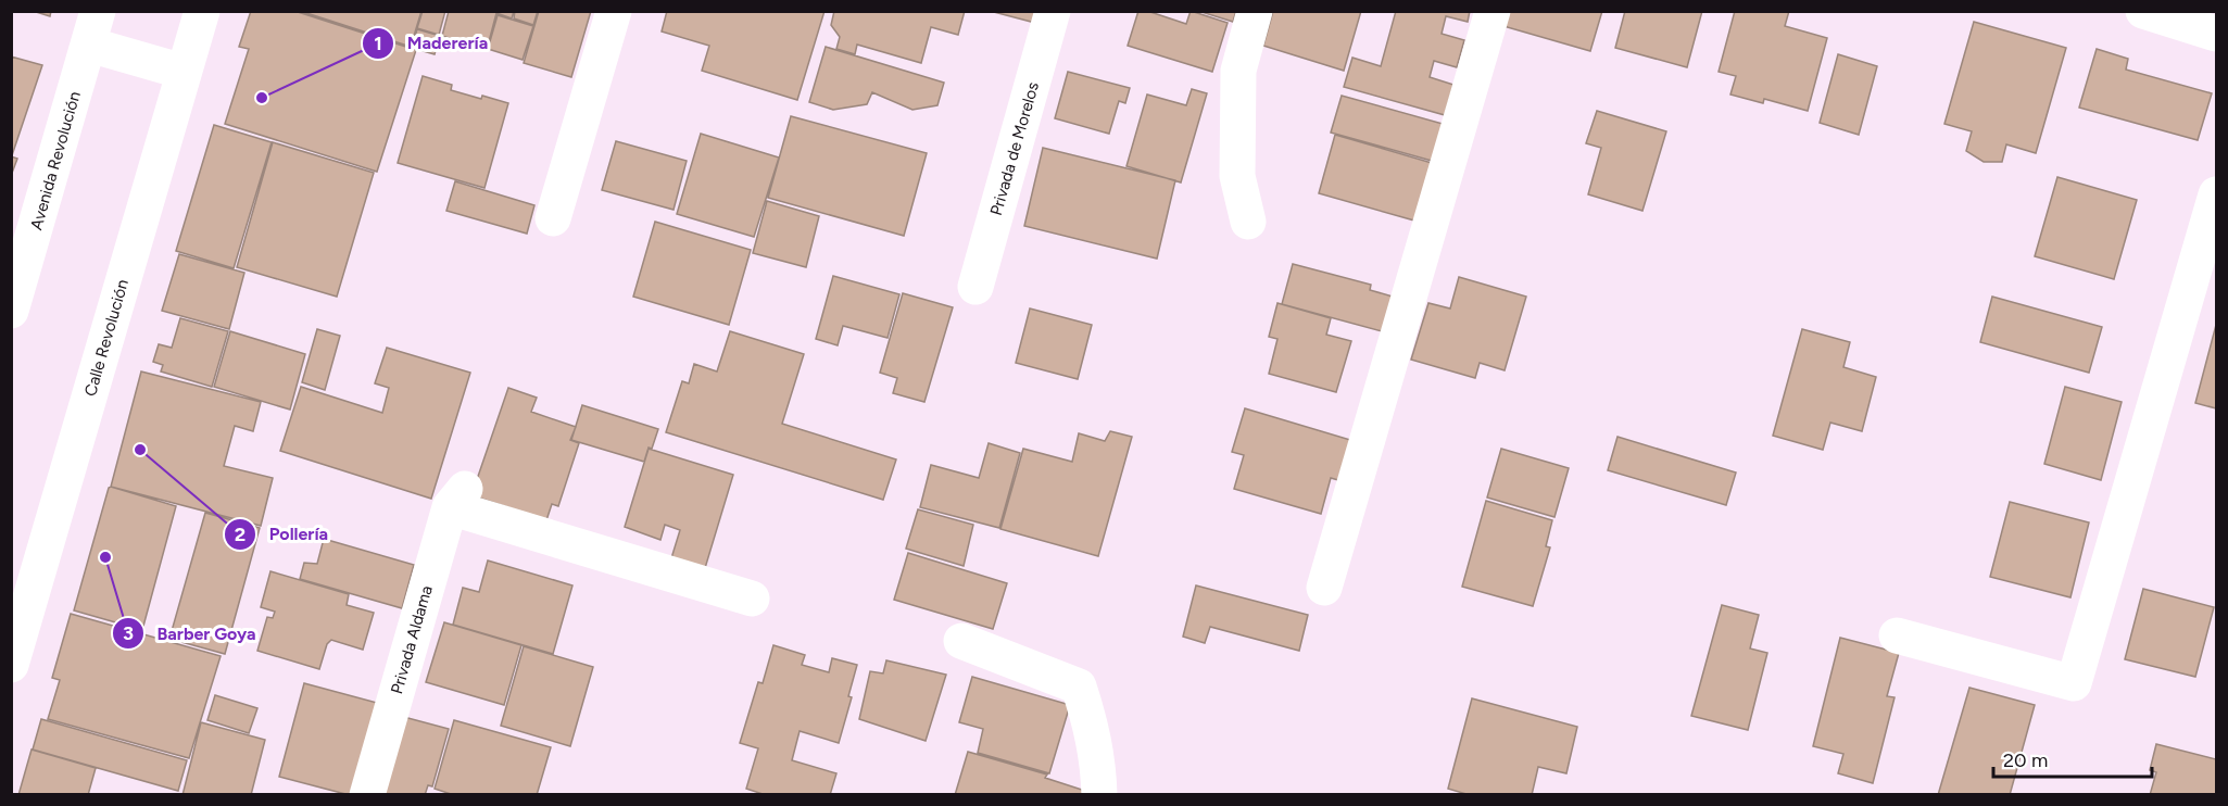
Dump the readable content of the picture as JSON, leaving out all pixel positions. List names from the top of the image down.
{
  "streets": {
    "street": [
      "Privada de Morelos",
      "Avenida Revolución",
      "Calle Revolución",
      "Privada Aldama"
    ]
  },
  "places": ["Maderería", "Pollería", "Barber Goya"],
  "scale_bar": "20 m"
}
